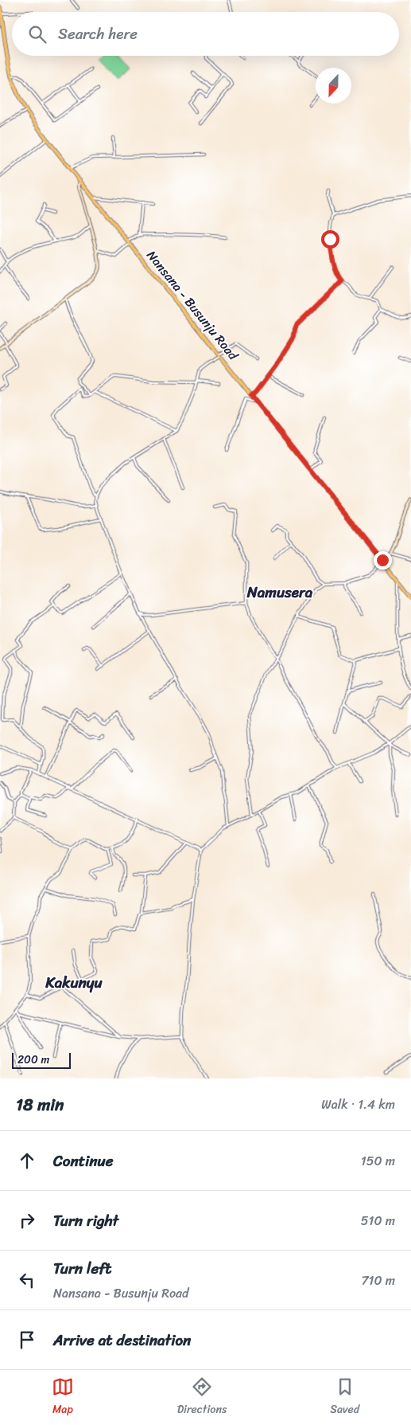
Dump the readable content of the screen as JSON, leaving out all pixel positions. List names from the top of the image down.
{
  "streets": {
    "main road": ["Nansana - Busunju Road"]
  },
  "districts": ["Namusera", "Kakunyu"],
  "scale_bar": "200 m",
  "north": "bottom",
  "page": {
    "search": "Search here",
    "scale": "200 m",
    "heading": ["18 min", "Walk · 1.4 km"],
    "list": [
      ["Continue", "150 m"],
      ["Turn right", "510 m"],
      ["Turn left", "Nansana - Busunju Road", "710 m"],
      "Arrive at destination"
    ],
    "nav": ["Map", "Directions", "Saved"]
  }
}
